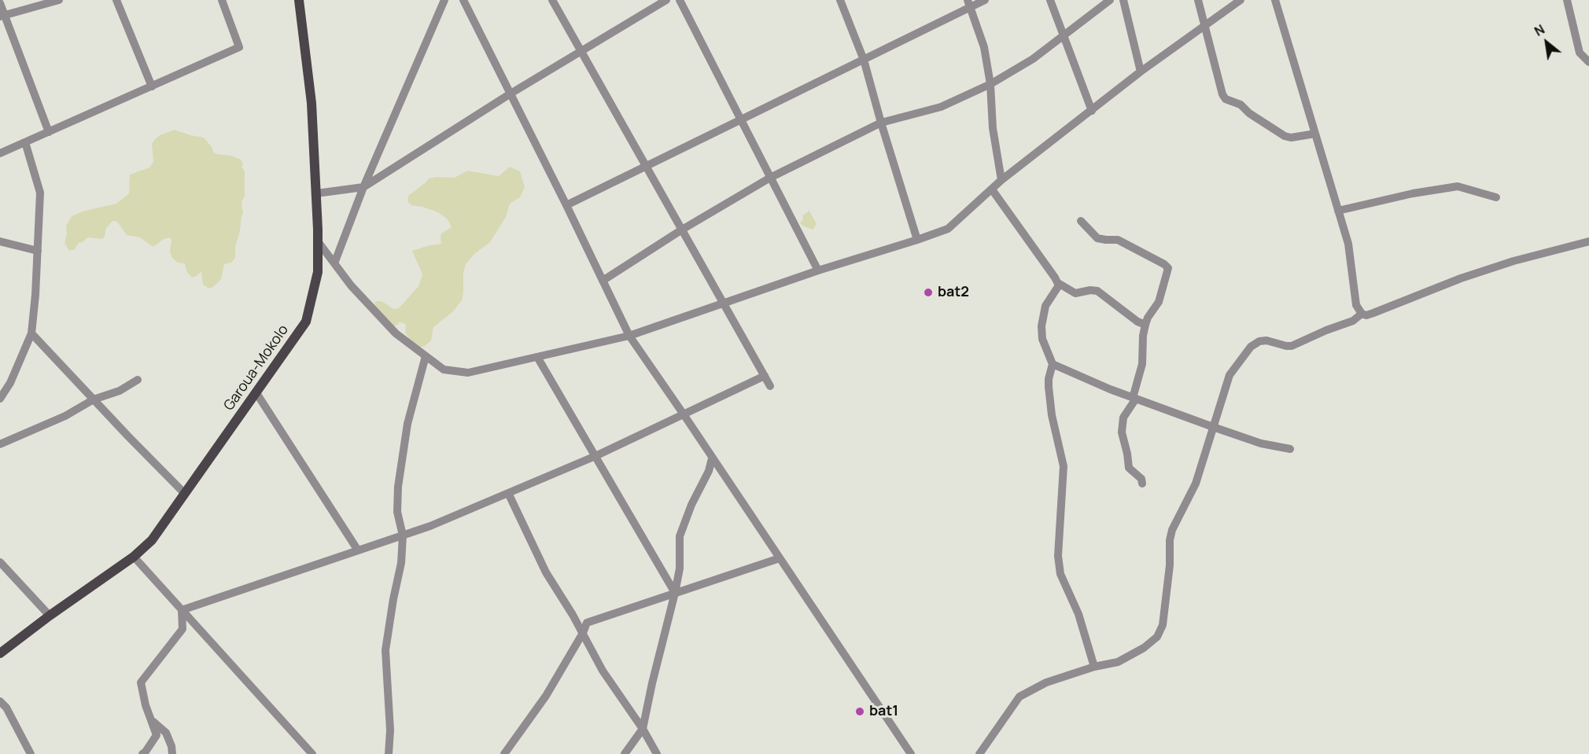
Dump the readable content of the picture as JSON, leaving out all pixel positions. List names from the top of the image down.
{
  "streets": {
    "main road": ["Garoua-Mokolo"]
  },
  "places": ["bat2", "bat1"],
  "north": "top left"
}
